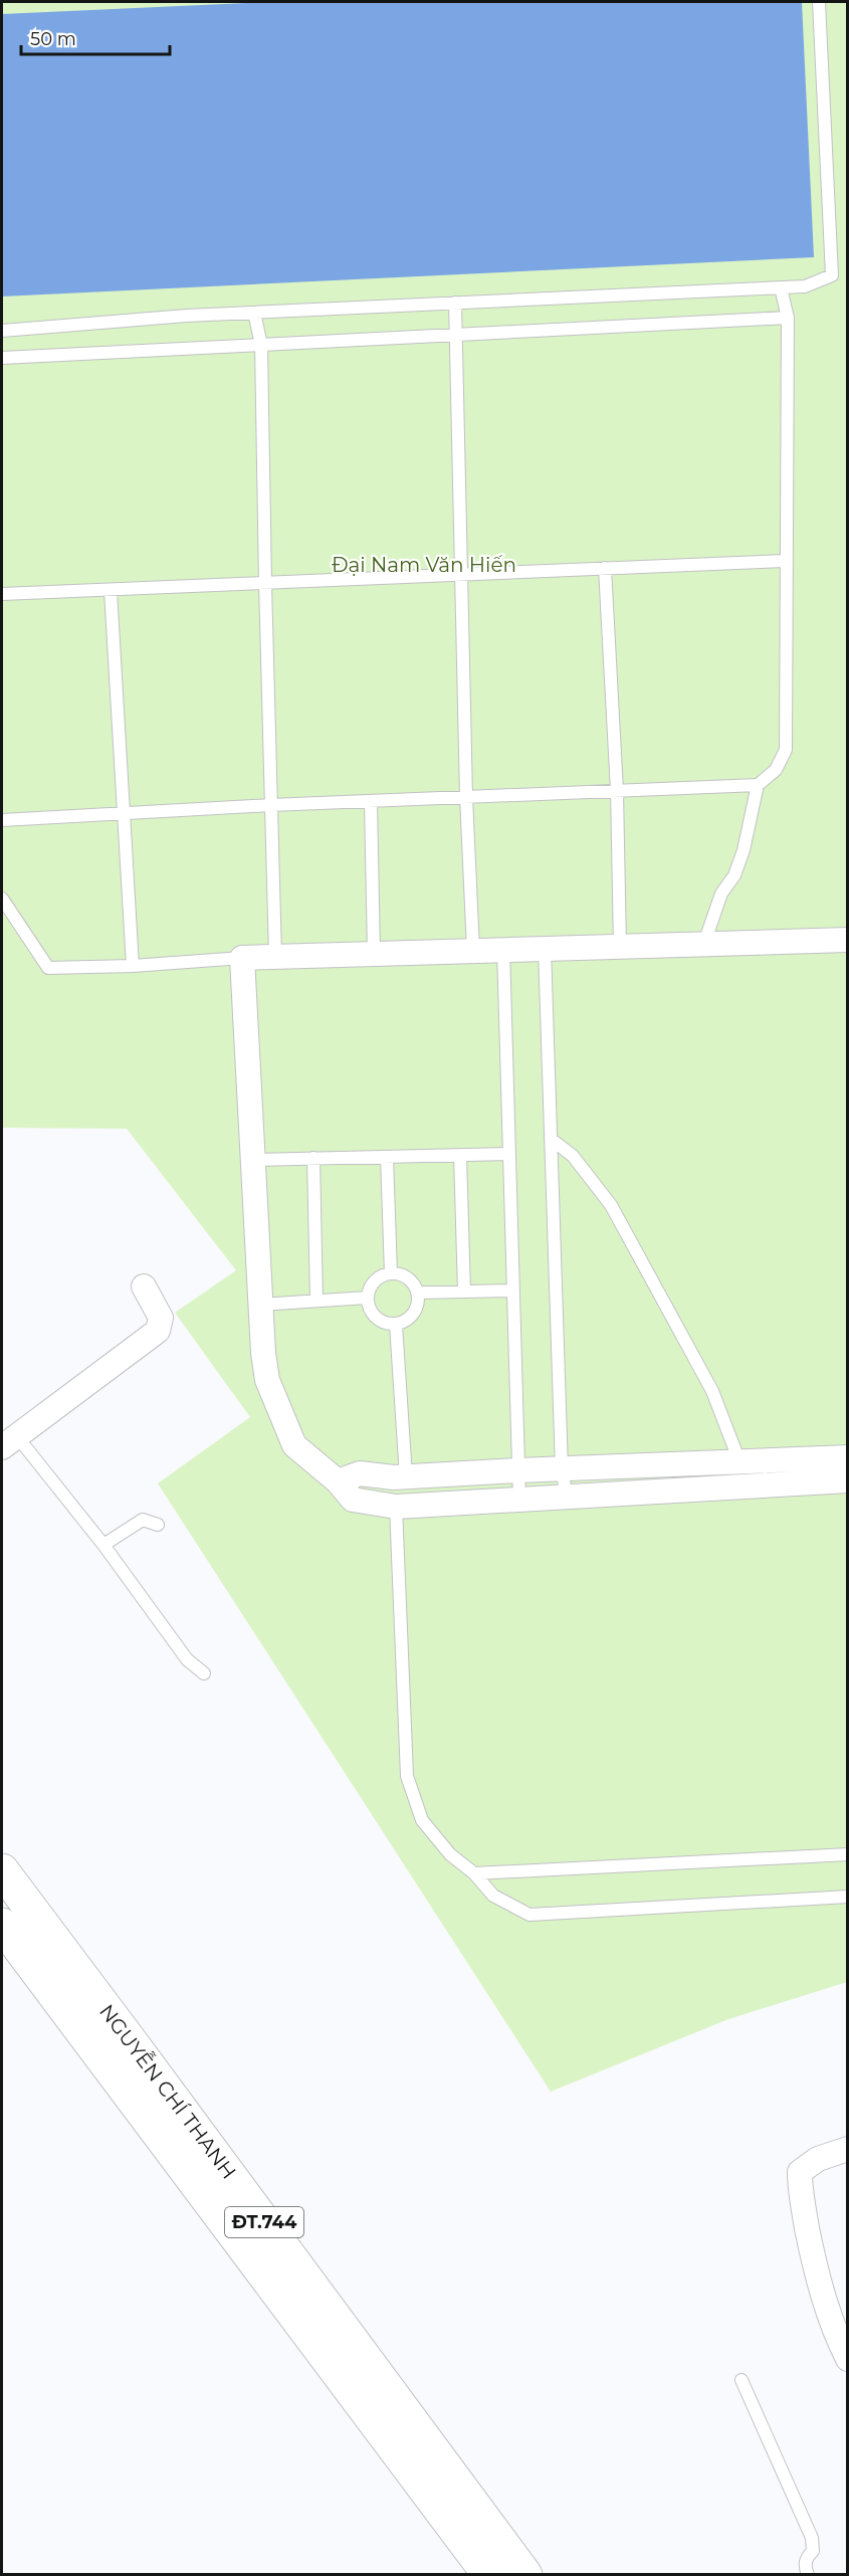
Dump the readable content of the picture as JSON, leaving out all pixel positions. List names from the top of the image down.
{
  "streets": {
    "main road": ["NGUYỄN CHÍ THANH", "ĐT.744"]
  },
  "parks": ["Đại Nam Văn Hiến"],
  "scale_bar": "50 m"
}
